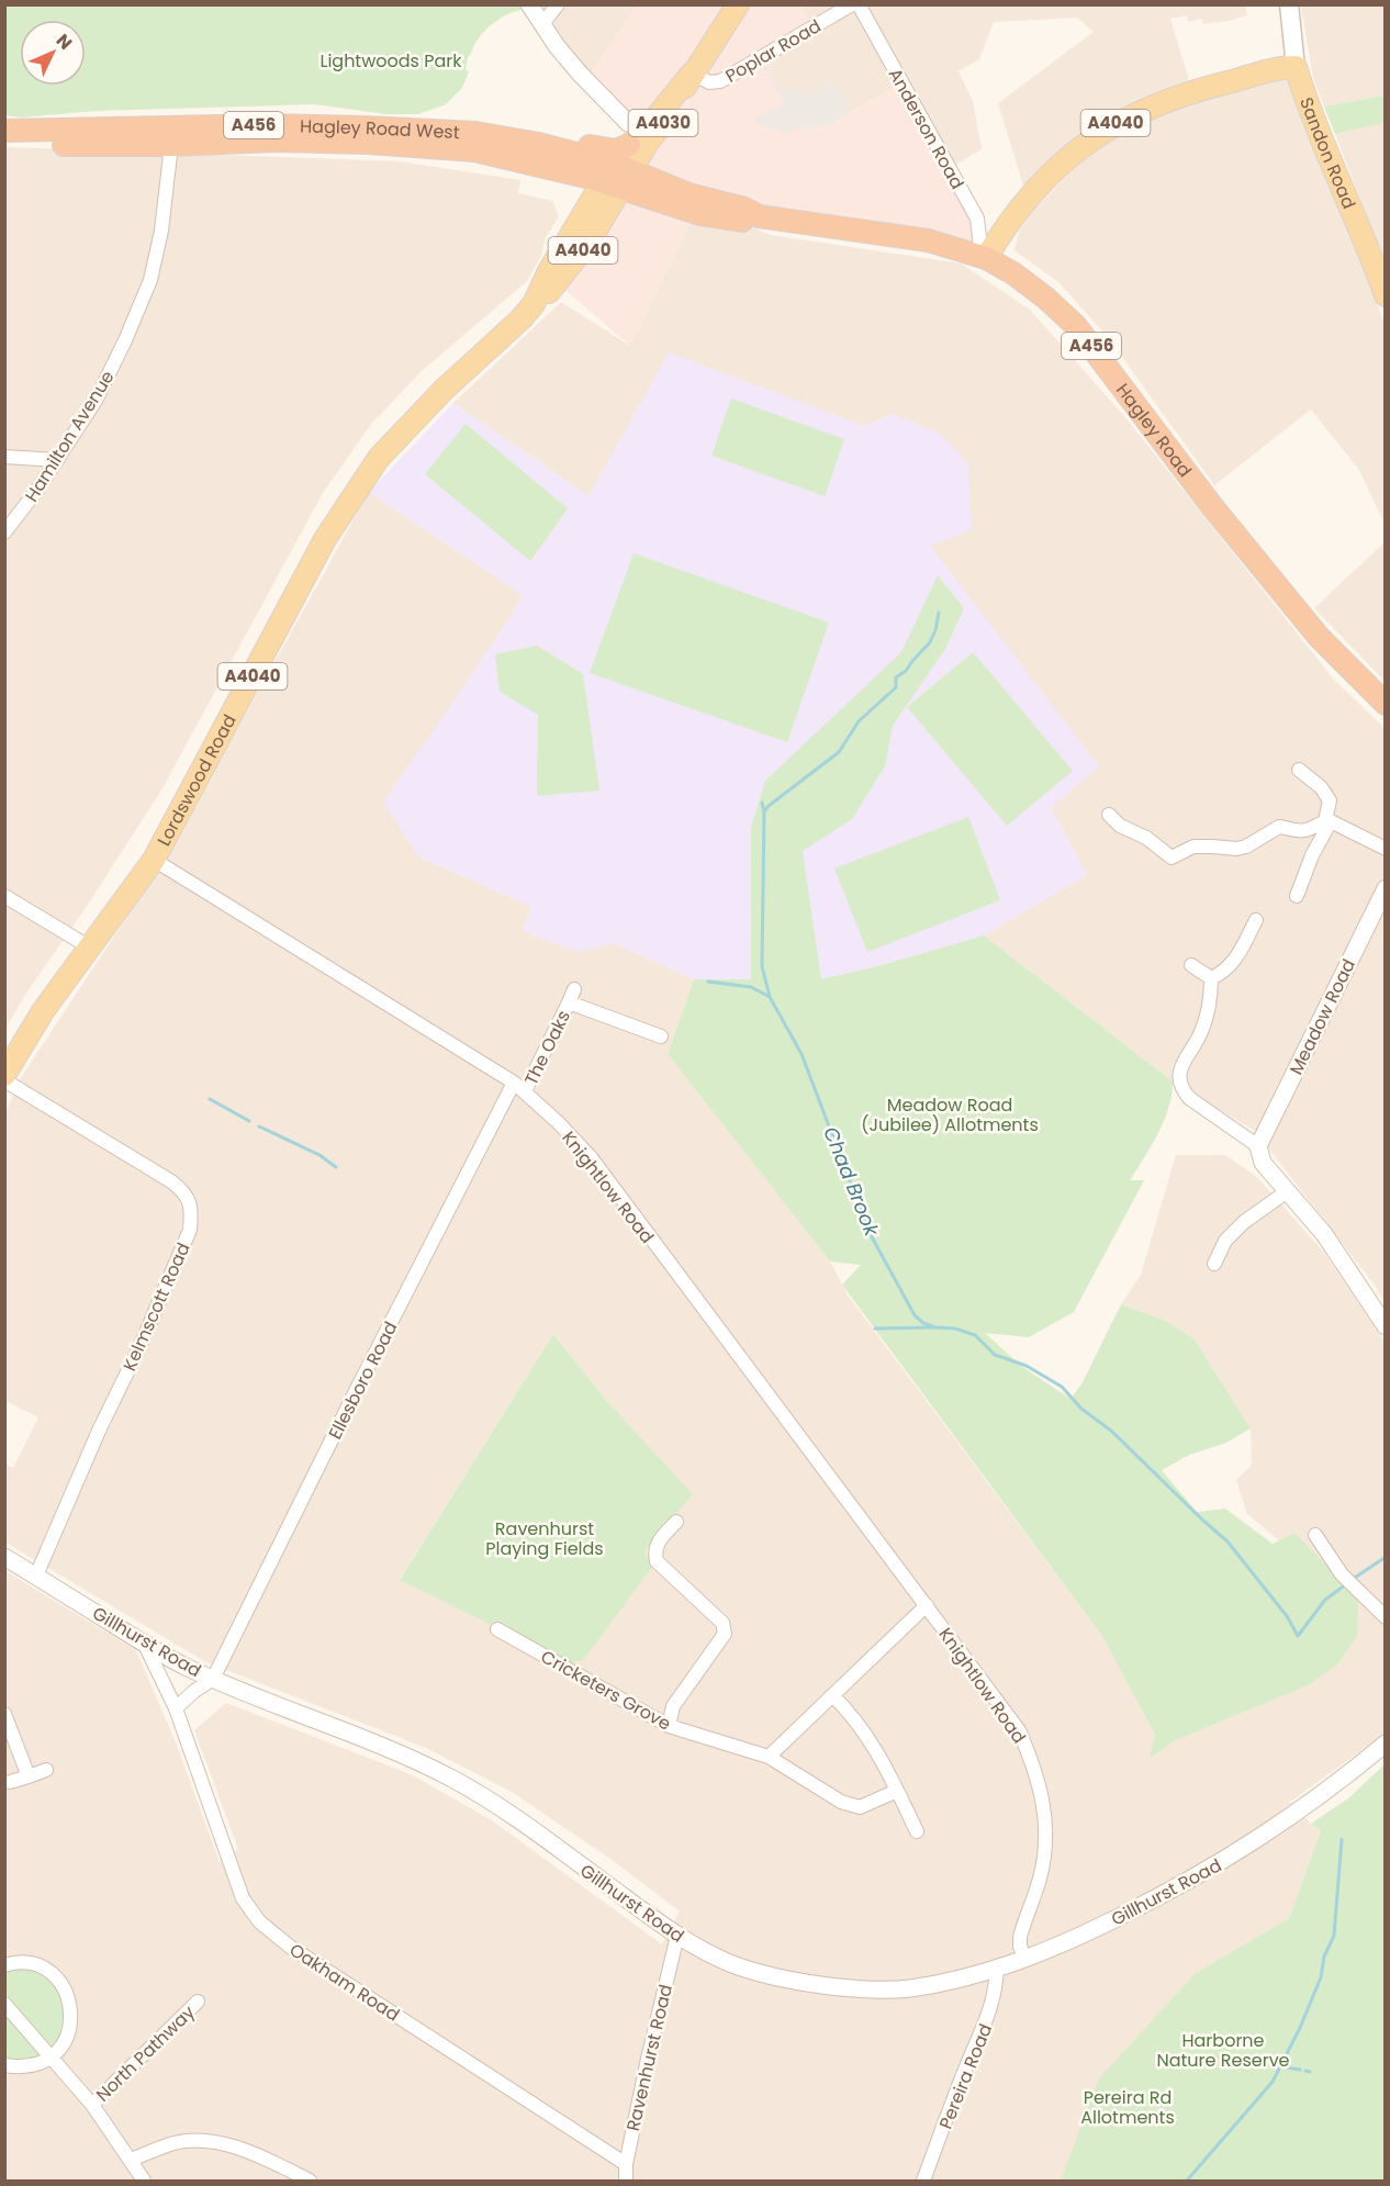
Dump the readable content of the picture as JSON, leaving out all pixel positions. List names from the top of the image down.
{
  "streets": {
    "highway": ["A456", "Hagley Road West", "Hagley Road"],
    "main road": [
      "A4030",
      "A4040",
      "Sandon Road",
      "Lordswood Road"
    ],
    "street": [
      "Poplar Road",
      "Anderson Road",
      "Hamilton Avenue",
      "Meadow Road",
      "The Oaks",
      "Knightlow Road",
      "Kelmscott Road",
      "Ellesboro Road",
      "Gillhurst Road",
      "Cricketers Grove",
      "Oakham Road",
      "North Pathway",
      "Ravenhurst Road",
      "Pereira Road"
    ]
  },
  "crossings": [
    ["Poplar Road", "A4030"],
    ["A4030", "A456"],
    ["A4030", "Hagley Road West"],
    ["A4030", "Hagley Road"],
    ["A4030", "Lordswood Road"],
    ["A4040", "Anderson Road"],
    ["A4040", "Sandon Road"],
    ["A4040", "Hagley Road"],
    ["A456", "Hagley Road West"],
    ["Hagley Road West", "Hagley Road"],
    ["Hagley Road West", "Hamilton Avenue"],
    ["Hagley Road West", "Lordswood Road"],
    ["Anderson Road", "Hagley Road"],
    ["Hagley Road", "Lordswood Road"],
    ["Lordswood Road", "Knightlow Road"],
    ["The Oaks", "Knightlow Road"],
    ["The Oaks", "Ellesboro Road"],
    ["Knightlow Road", "Ellesboro Road"],
    ["Knightlow Road", "Gillhurst Road"],
    ["Kelmscott Road", "Gillhurst Road"],
    ["Ellesboro Road", "Gillhurst Road"],
    ["Gillhurst Road", "Oakham Road"],
    ["Gillhurst Road", "Ravenhurst Road"],
    ["Gillhurst Road", "Pereira Road"],
    ["Oakham Road", "Ravenhurst Road"]
  ],
  "water": ["Chad Brook"],
  "parks": [
    "Lightwoods Park",
    "Meadow Road (Jubilee) Allotments",
    "Ravenhurst Playing Fields",
    "Harborne Nature Reserve",
    "Pereira Rd Allotments"
  ],
  "north": "top right"
}
